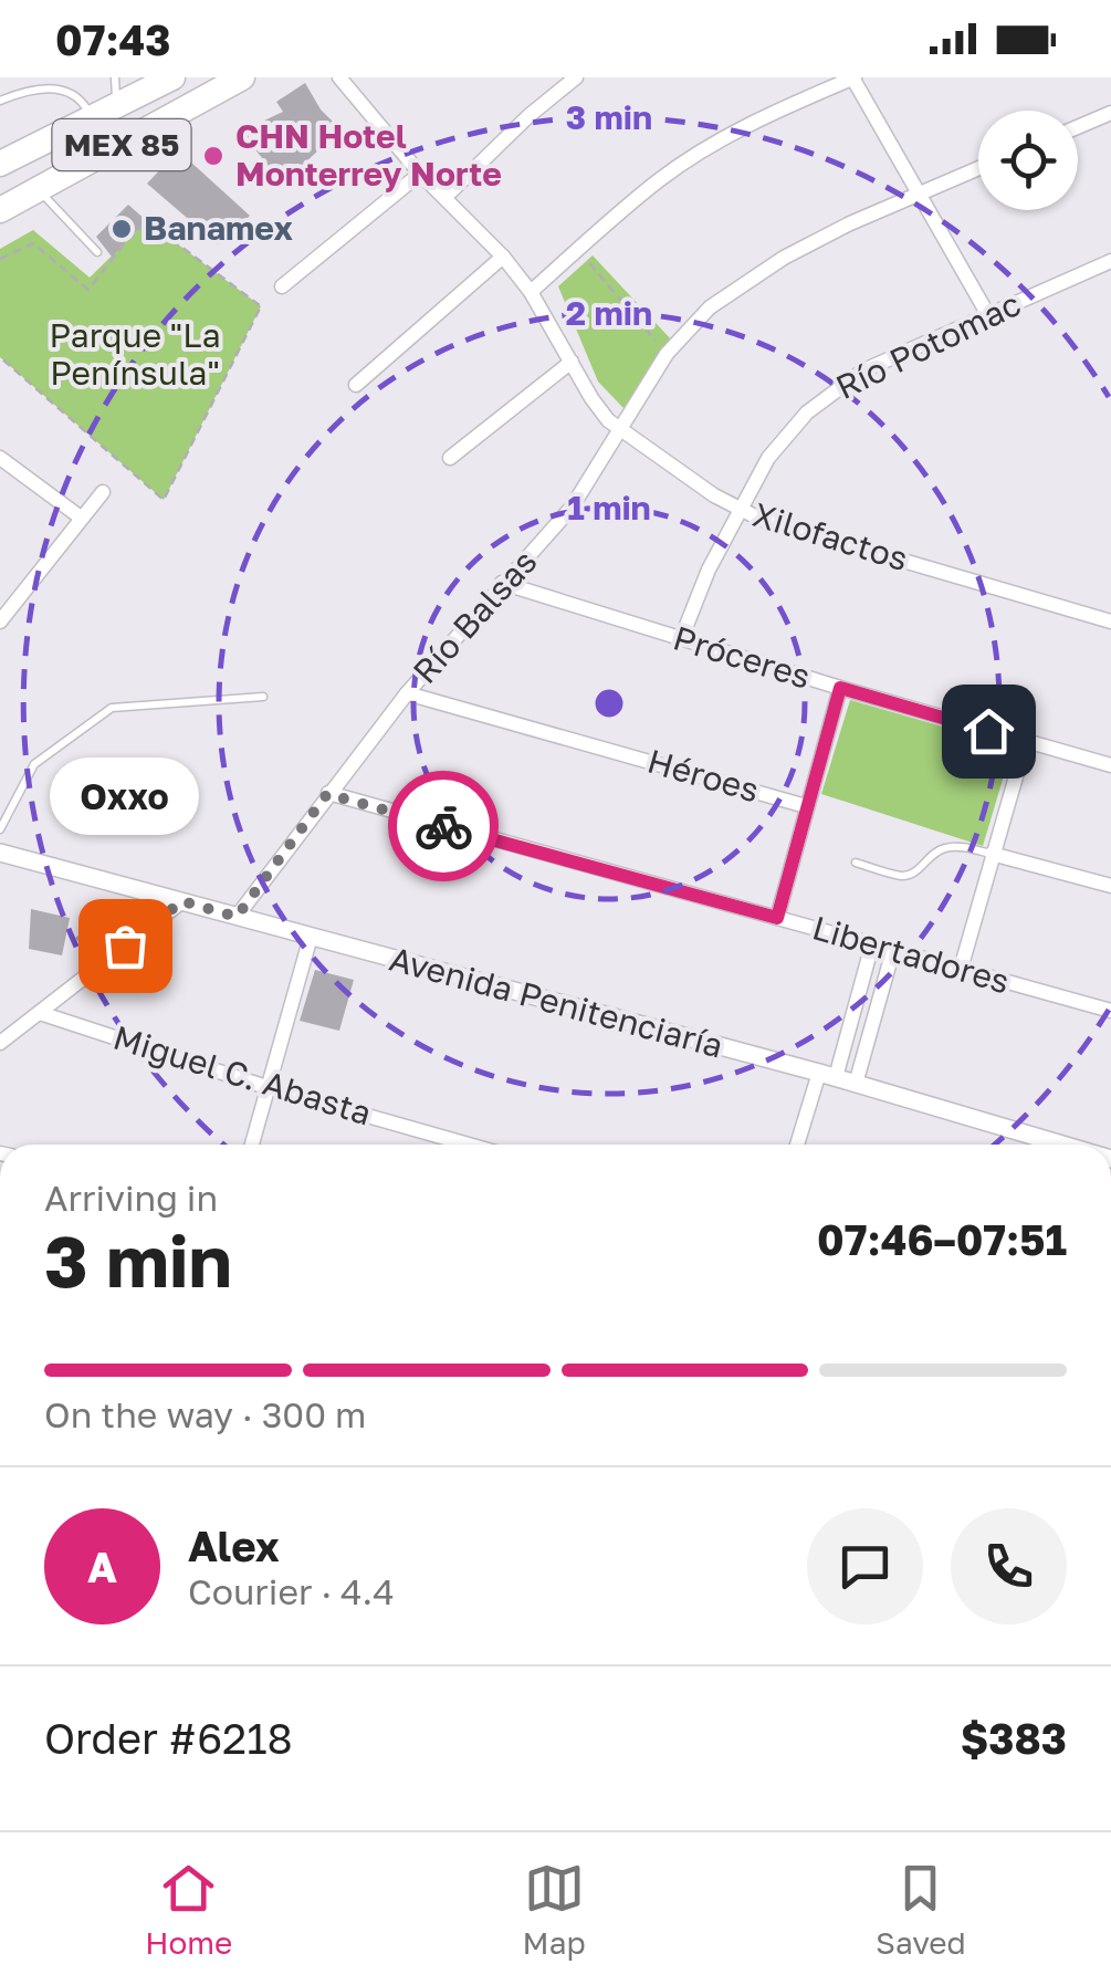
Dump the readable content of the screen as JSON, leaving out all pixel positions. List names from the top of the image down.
{
  "streets": {
    "highway": ["MEX 85"],
    "street": [
      "Río Potomac",
      "Xilofactos",
      "Río Balsas",
      "Próceres",
      "Héroes",
      "Libertadores",
      "Avenida Penitenciaría",
      "Miguel C. Abasta"
    ]
  },
  "crossings": [
    ["Río Potomac", "Xilofactos"],
    ["Río Potomac", "Próceres"],
    ["Xilofactos", "Río Balsas"],
    ["Río Balsas", "Próceres"],
    ["Río Balsas", "Héroes"],
    ["Río Balsas", "Libertadores"],
    ["Río Balsas", "Avenida Penitenciaría"]
  ],
  "parks": ["Parque \"La Península\""],
  "places": ["CHN Hotel Monterrey Norte", "Banamex", "Oxxo"],
  "page": {
    "status": "07:43",
    "bubble": "Oxxo",
    "heading": ["3 min", "Arriving in", "07:46–07:51"],
    "panel": [
      "Alex",
      "Courier · 4.4",
      "Order #6218",
      "$383"
    ],
    "bar": "On the way · 300 m",
    "round": "A",
    "tabs": ["Home", "Map", "Saved"]
  },
  "rings": ["3 min", "2 min", "1 min"]
}
